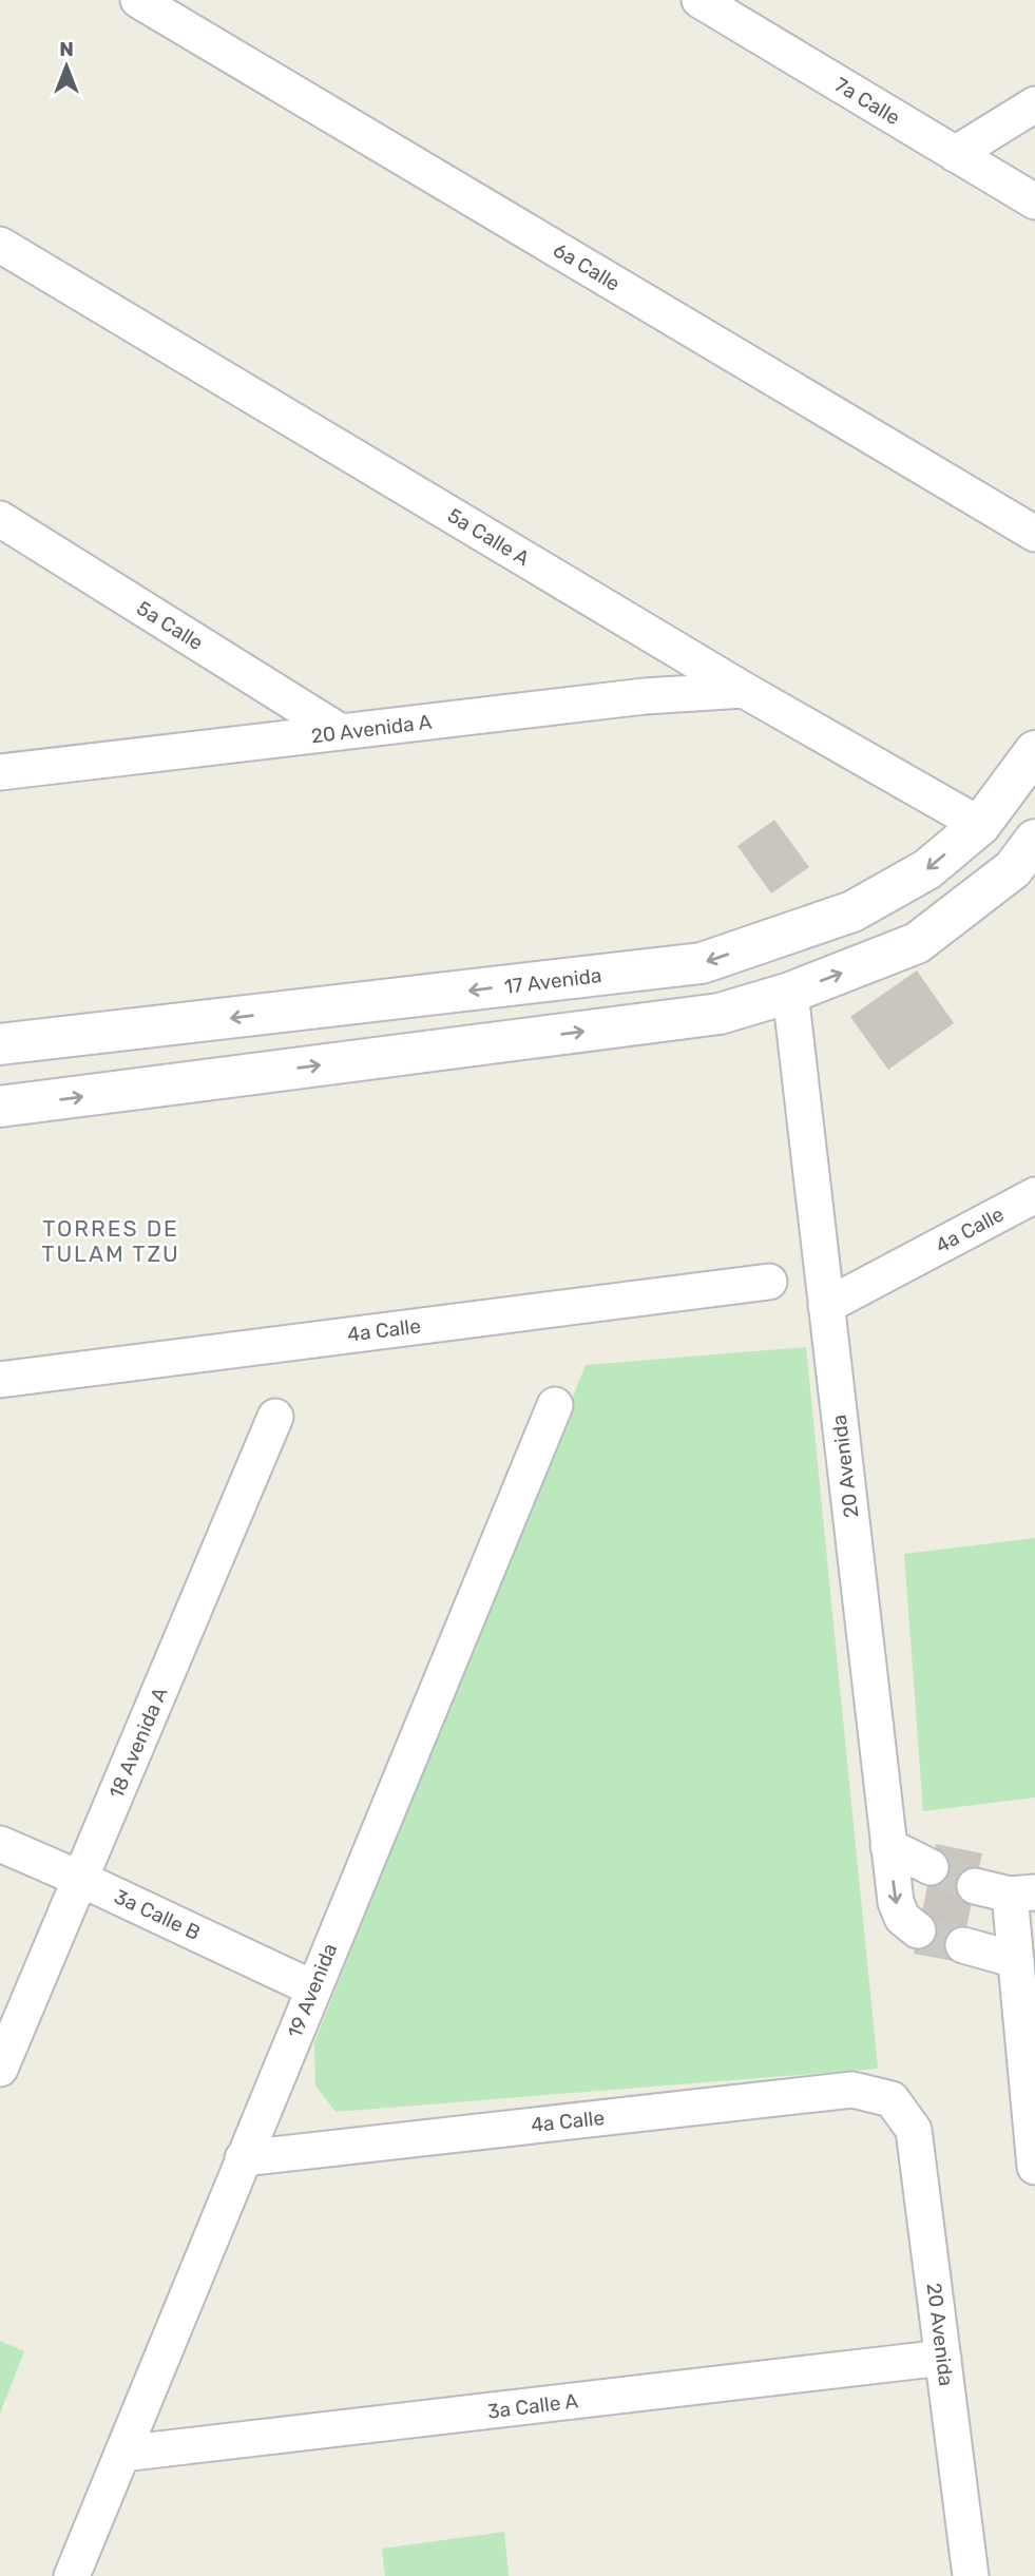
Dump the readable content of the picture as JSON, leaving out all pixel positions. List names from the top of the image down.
{
  "streets": {
    "main road": ["17 Avenida"],
    "street": [
      "7a Calle",
      "6a Calle",
      "5a Calle A",
      "5a Calle",
      "20 Avenida A",
      "4a Calle",
      "20 Avenida",
      "18 Avenida A",
      "3a Calle B",
      "19 Avenida",
      "3a Calle A"
    ]
  },
  "crossings": [
    ["5a Calle A", "20 Avenida A"],
    ["5a Calle A", "17 Avenida"],
    ["5a Calle", "20 Avenida A"],
    ["4a Calle", "20 Avenida"],
    ["4a Calle", "19 Avenida"],
    ["20 Avenida", "3a Calle A"],
    ["18 Avenida A", "3a Calle B"],
    ["3a Calle B", "19 Avenida"],
    ["19 Avenida", "3a Calle A"]
  ],
  "districts": ["TORRES DE TULAM TZU"],
  "north": "top"
}
